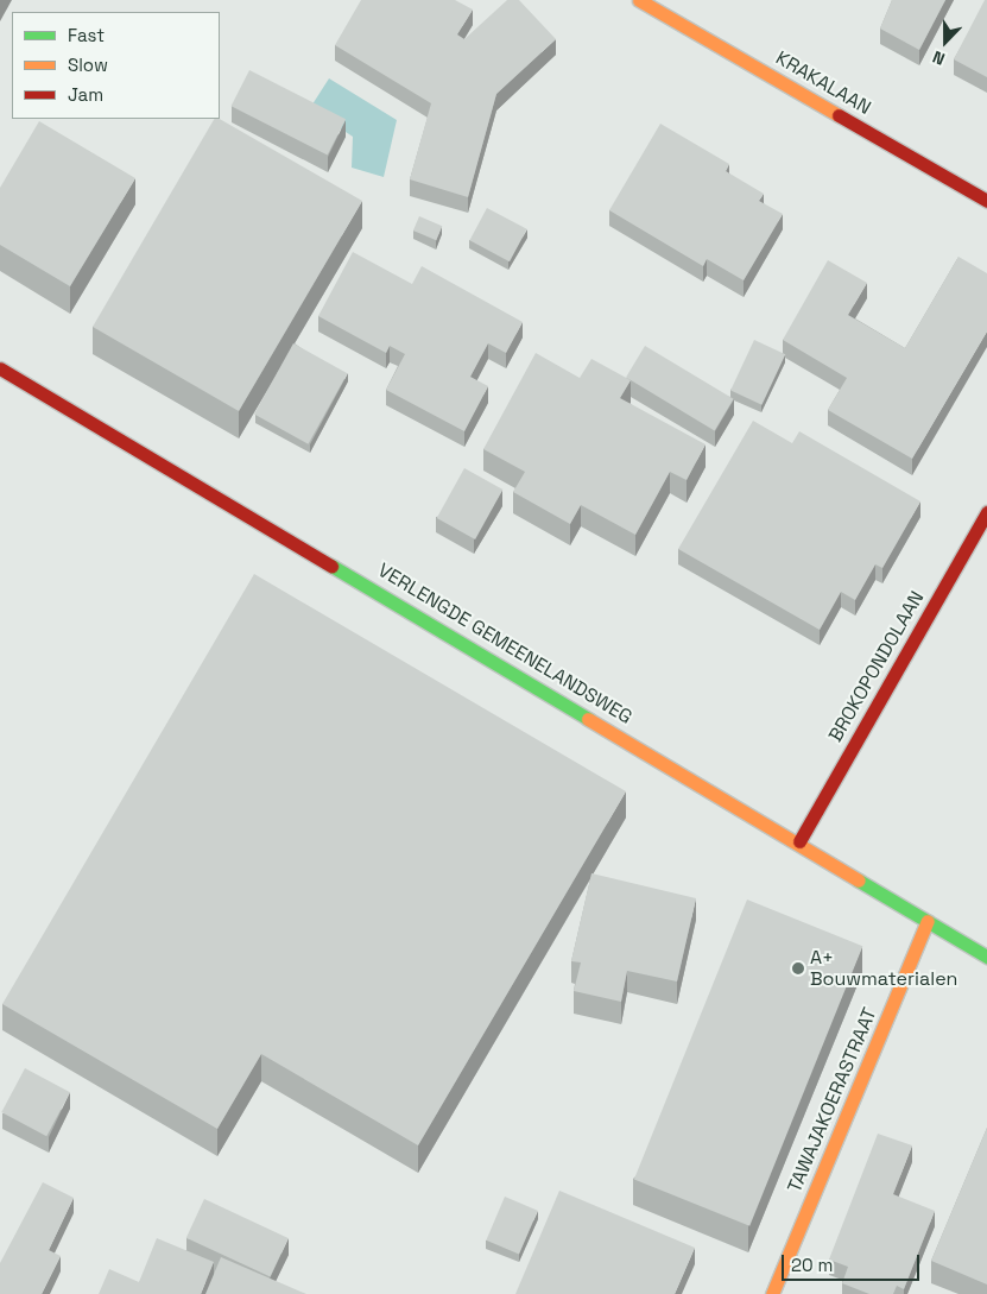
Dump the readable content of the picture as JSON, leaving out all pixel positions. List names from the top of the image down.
{
  "streets": {
    "street": [
      "KRAKALAAN",
      "VERLENGDE GEMEENELANDSWEG",
      "BROKOPONDOLAAN",
      "TAWAJAKOERASTRAAT"
    ]
  },
  "crossings": [
    ["VERLENGDE GEMEENELANDSWEG", "BROKOPONDOLAAN"],
    ["VERLENGDE GEMEENELANDSWEG", "TAWAJAKOERASTRAAT"]
  ],
  "places": ["A+ Bouwmaterialen"],
  "legend": ["Fast", "Slow", "Jam"],
  "scale_bar": "20 m",
  "north": "bottom"
}
